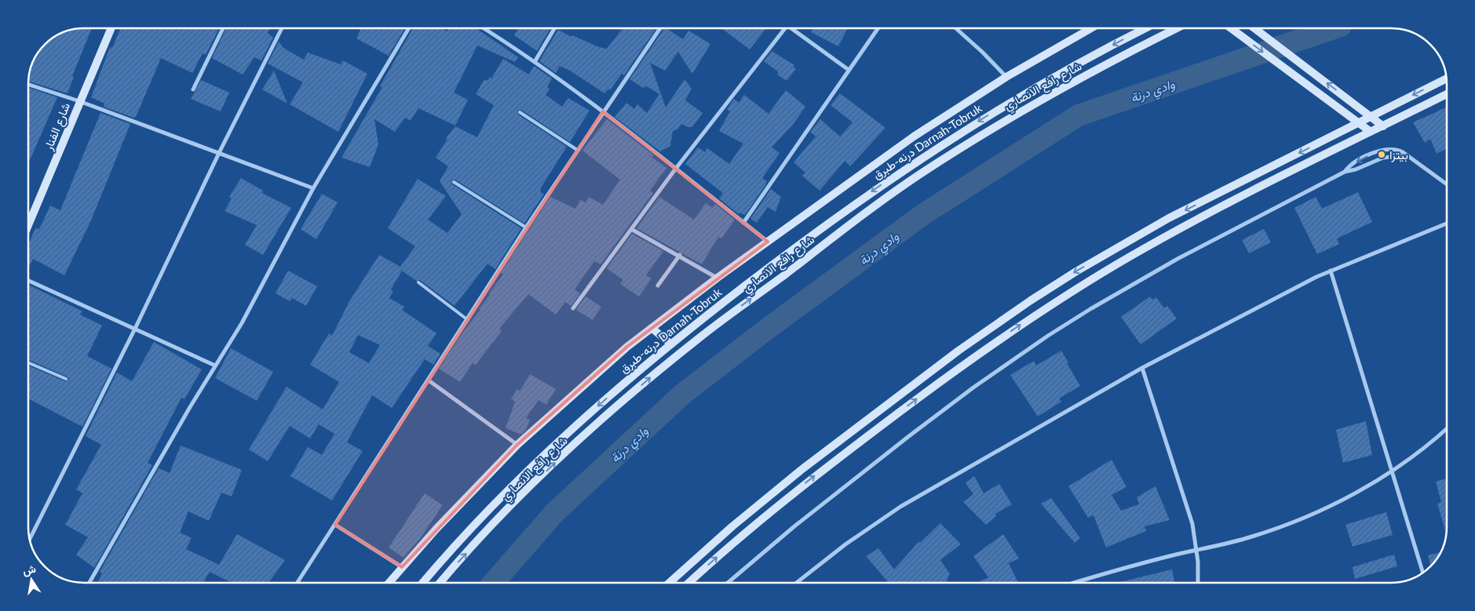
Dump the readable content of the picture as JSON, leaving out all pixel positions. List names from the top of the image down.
{
  "streets": {
    "street": ["شارع رافع الانصاري", "شارع الفنار", "درنه-طبرق Darnah-Tobruk"]
  },
  "water": ["وادي درنة"],
  "places": ["بيتزا"],
  "north": "top"
}
